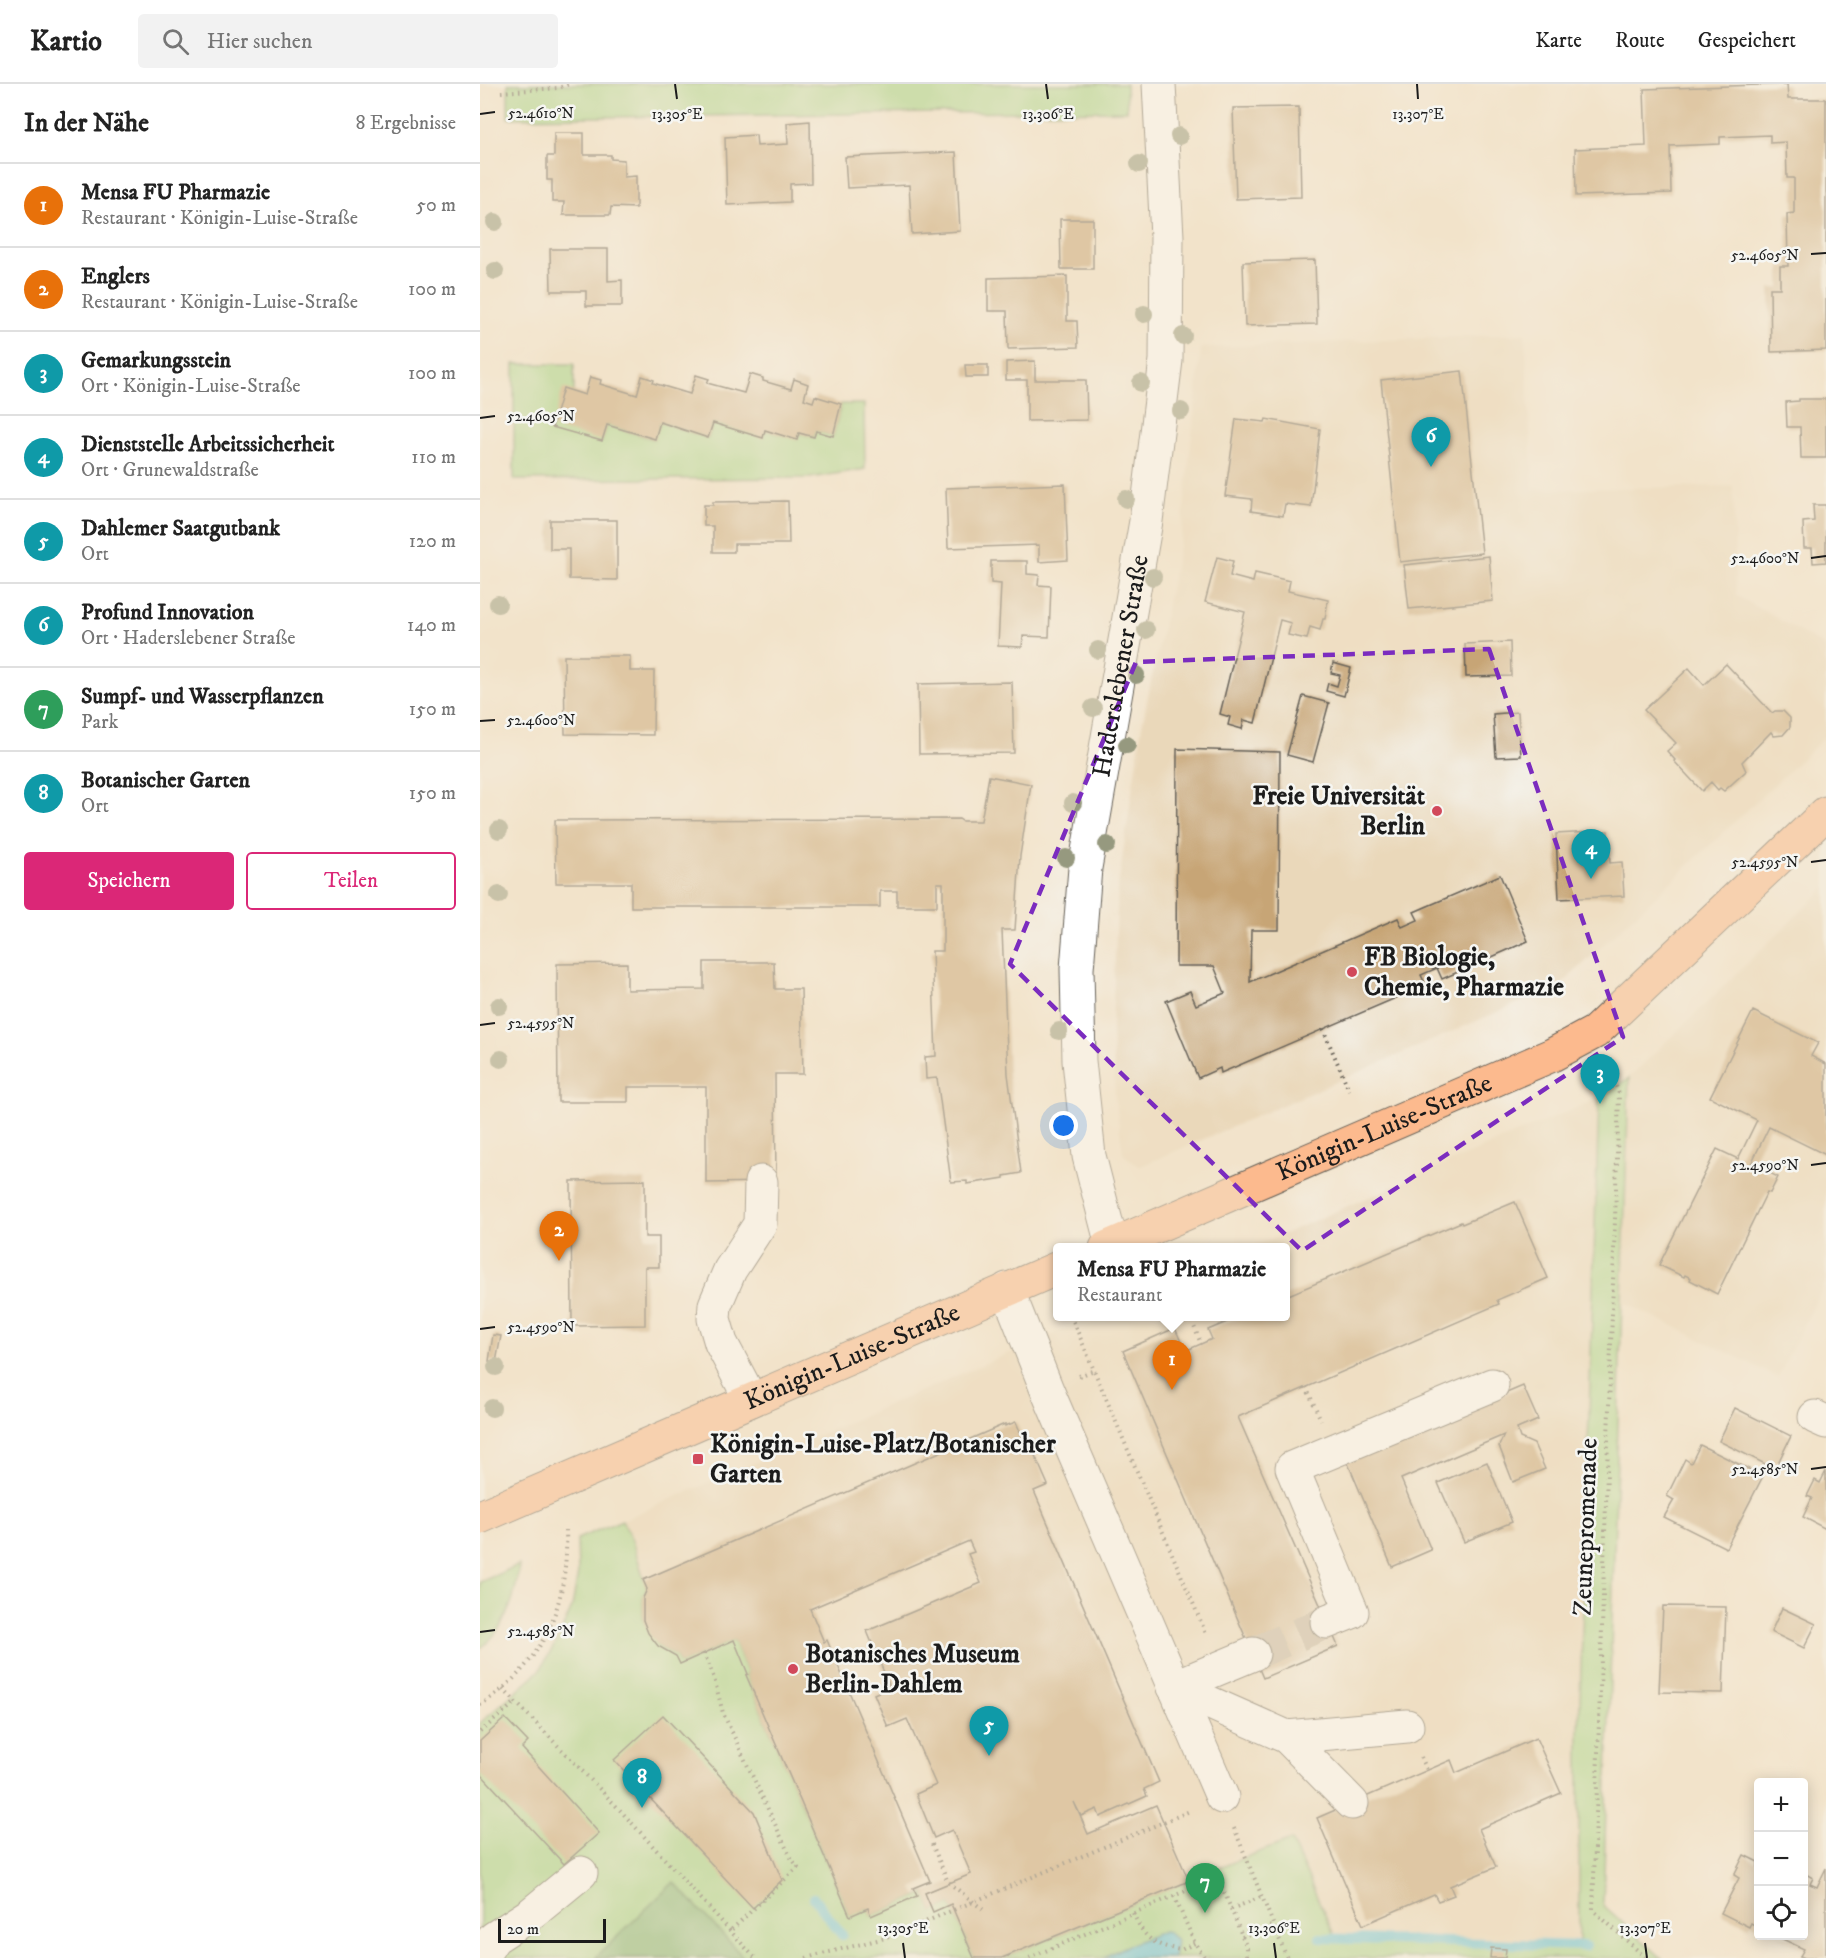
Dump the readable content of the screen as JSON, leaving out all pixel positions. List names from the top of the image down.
{
  "streets": {
    "main road": ["Königin-Luise-Straße"],
    "street": ["Haderslebener Straße"],
    "path": ["Zeunepromenade"]
  },
  "places": {
    "other": ["Freie Universität Berlin", "FB Biologie, Chemie, Pharmazie", "Botanisches Museum Berlin-Dahlem"],
    "transit": ["Königin-Luise-Platz/Botanischer Garten"]
  },
  "scale_bar": "20 m",
  "page": {
    "header": "Kartio",
    "search": "Hier suchen",
    "nav": ["Karte", "Route", "Gespeichert"],
    "heading": ["In der Nähe", "8 Ergebnisse"],
    "list": [
      {
        "mark": "1",
        "name": "Mensa FU Pharmazie",
        "note": "Restaurant · Königin-Luise-Straße",
        "value": "50 m"
      },
      {
        "mark": "2",
        "name": "Englers",
        "note": "Restaurant · Königin-Luise-Straße",
        "value": "100 m"
      },
      {
        "mark": "3",
        "name": "Gemarkungsstein",
        "note": "Ort · Königin-Luise-Straße",
        "value": "100 m"
      },
      {
        "mark": "4",
        "name": "Dienststelle Arbeitssicherheit",
        "note": "Ort · Grunewaldstraße",
        "value": "110 m"
      },
      {
        "mark": "5",
        "name": "Dahlemer Saatgutbank",
        "note": "Ort",
        "value": "120 m"
      },
      {
        "mark": "6",
        "name": "Profund Innovation",
        "note": "Ort · Haderslebener Straße",
        "value": "140 m"
      },
      {
        "mark": "7",
        "name": "Sumpf- und Wasserpflanzen",
        "note": "Park",
        "value": "150 m"
      },
      {
        "mark": "8",
        "name": "Botanischer Garten",
        "note": "Ort",
        "value": "150 m"
      }
    ],
    "pins": [
      "6",
      "4",
      "3",
      "2",
      "1",
      "5",
      "8",
      "7"
    ],
    "buttons": ["Speichern", "Teilen"],
    "popup": ["Mensa FU Pharmazie", "Restaurant"],
    "map_buttons": ["+", "−"],
    "scale": "20 m"
  },
  "coordinates": [
    "52.4610°N",
    "13.305°E",
    "13.306°E",
    "13.307°E",
    "52.4605°N",
    "52.4600°N",
    "52.4595°N",
    "52.4590°N",
    "52.4585°N"
  ]
}
